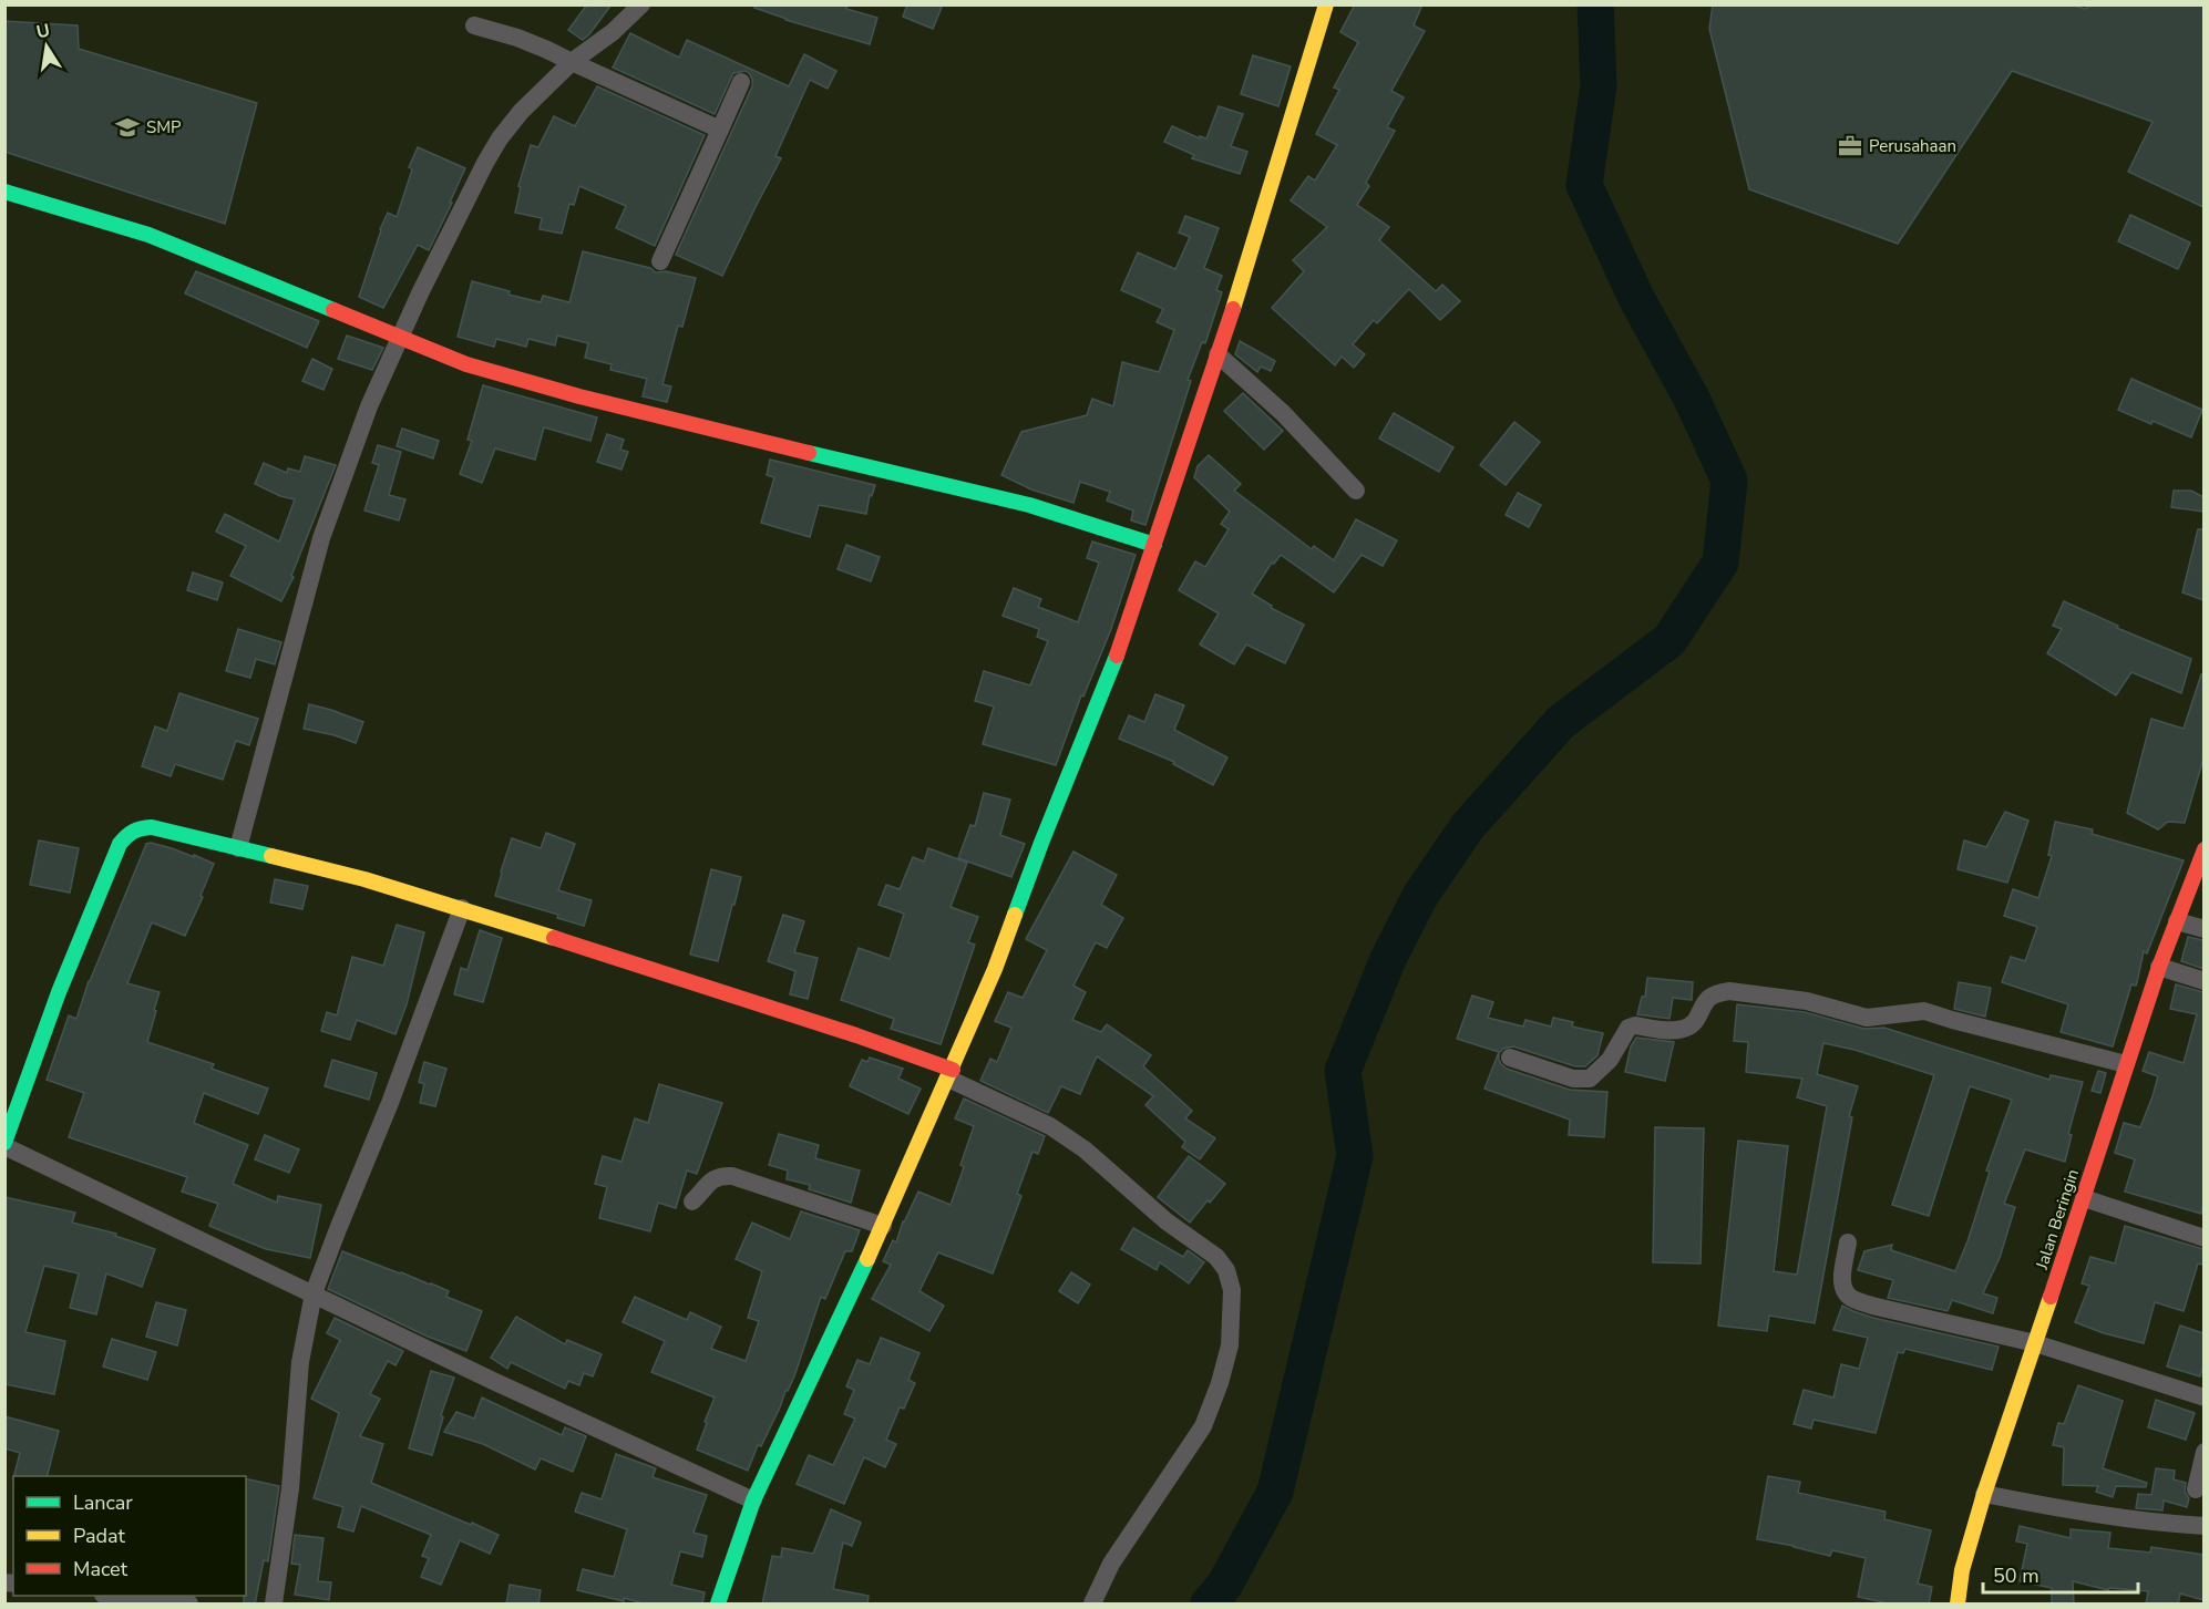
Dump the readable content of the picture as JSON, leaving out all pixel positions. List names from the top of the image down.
{
  "streets": {
    "street": ["Jalan Beringin"]
  },
  "places": {
    "school or university": ["SMP"],
    "office": ["Perusahaan"]
  },
  "legend": ["Lancar", "Padat", "Macet"],
  "scale_bar": "50 m",
  "north": "top"
}
